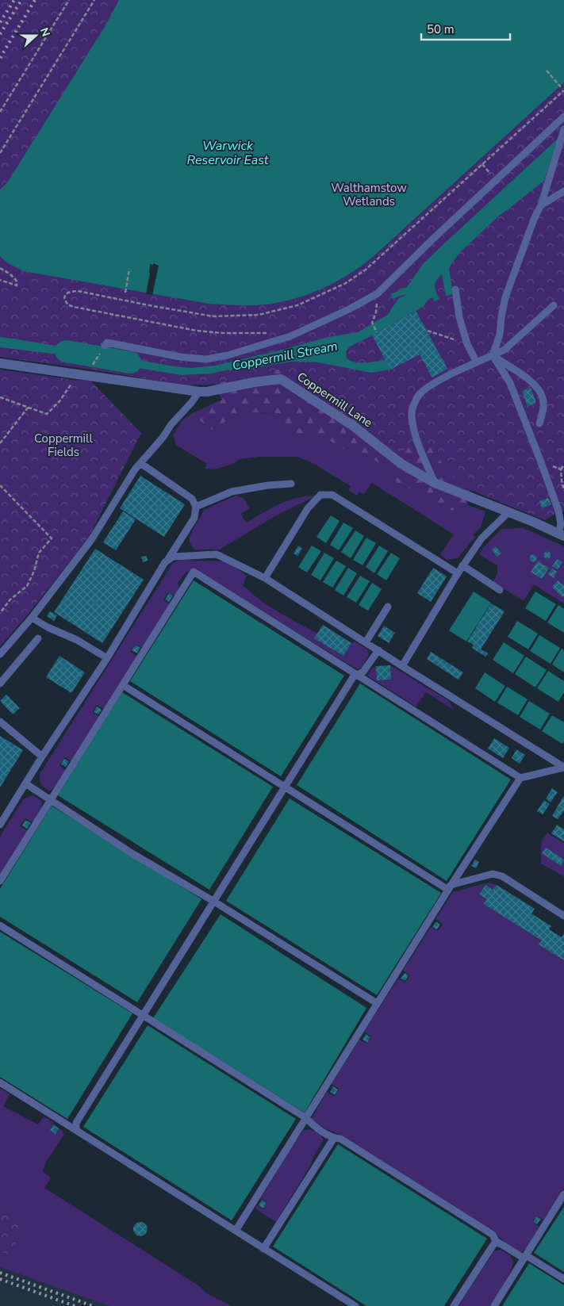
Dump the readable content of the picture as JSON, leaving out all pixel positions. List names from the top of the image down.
{
  "streets": {
    "street": ["Coppermill Lane"]
  },
  "water": ["Warwick Reservoir East", "Coppermill Stream"],
  "parks": ["Walthamstow Wetlands", "Coppermill Fields"],
  "scale_bar": "50 m",
  "north": "right"
}
